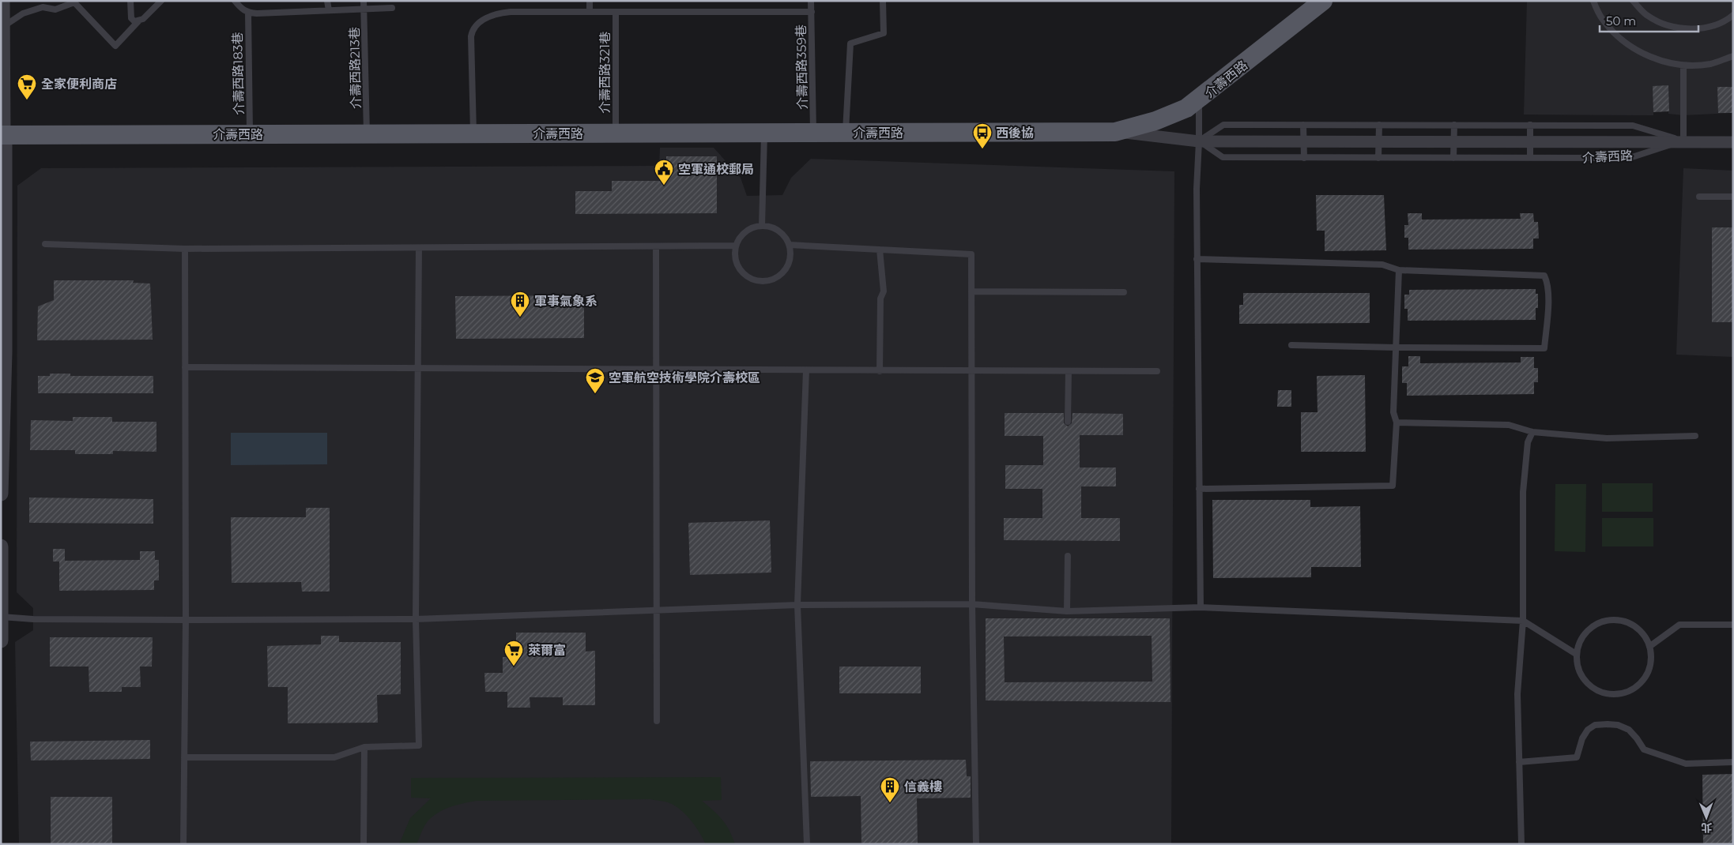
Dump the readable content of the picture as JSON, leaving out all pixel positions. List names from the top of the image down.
{
  "streets": {
    "main road": ["介壽西路"],
    "lane": [
      "介壽西路359巷",
      "介壽西路213巷",
      "介壽西路321巷",
      "介壽西路183巷"
    ]
  },
  "crossings": [
    ["介壽西路359巷", "介壽西路"],
    ["介壽西路213巷", "介壽西路"],
    ["介壽西路321巷", "介壽西路"],
    ["介壽西路183巷", "介壽西路"]
  ],
  "places": {
    "supermarket": ["全家便利商店", "萊爾富"],
    "bus stop": ["西後協"],
    "public building": ["空軍通校郵局"],
    "building": ["軍事氣象系", "信義樓"],
    "school or university": ["空軍航空技術學院介壽校區"]
  },
  "scale_bar": "50 m",
  "north": "bottom"
}
